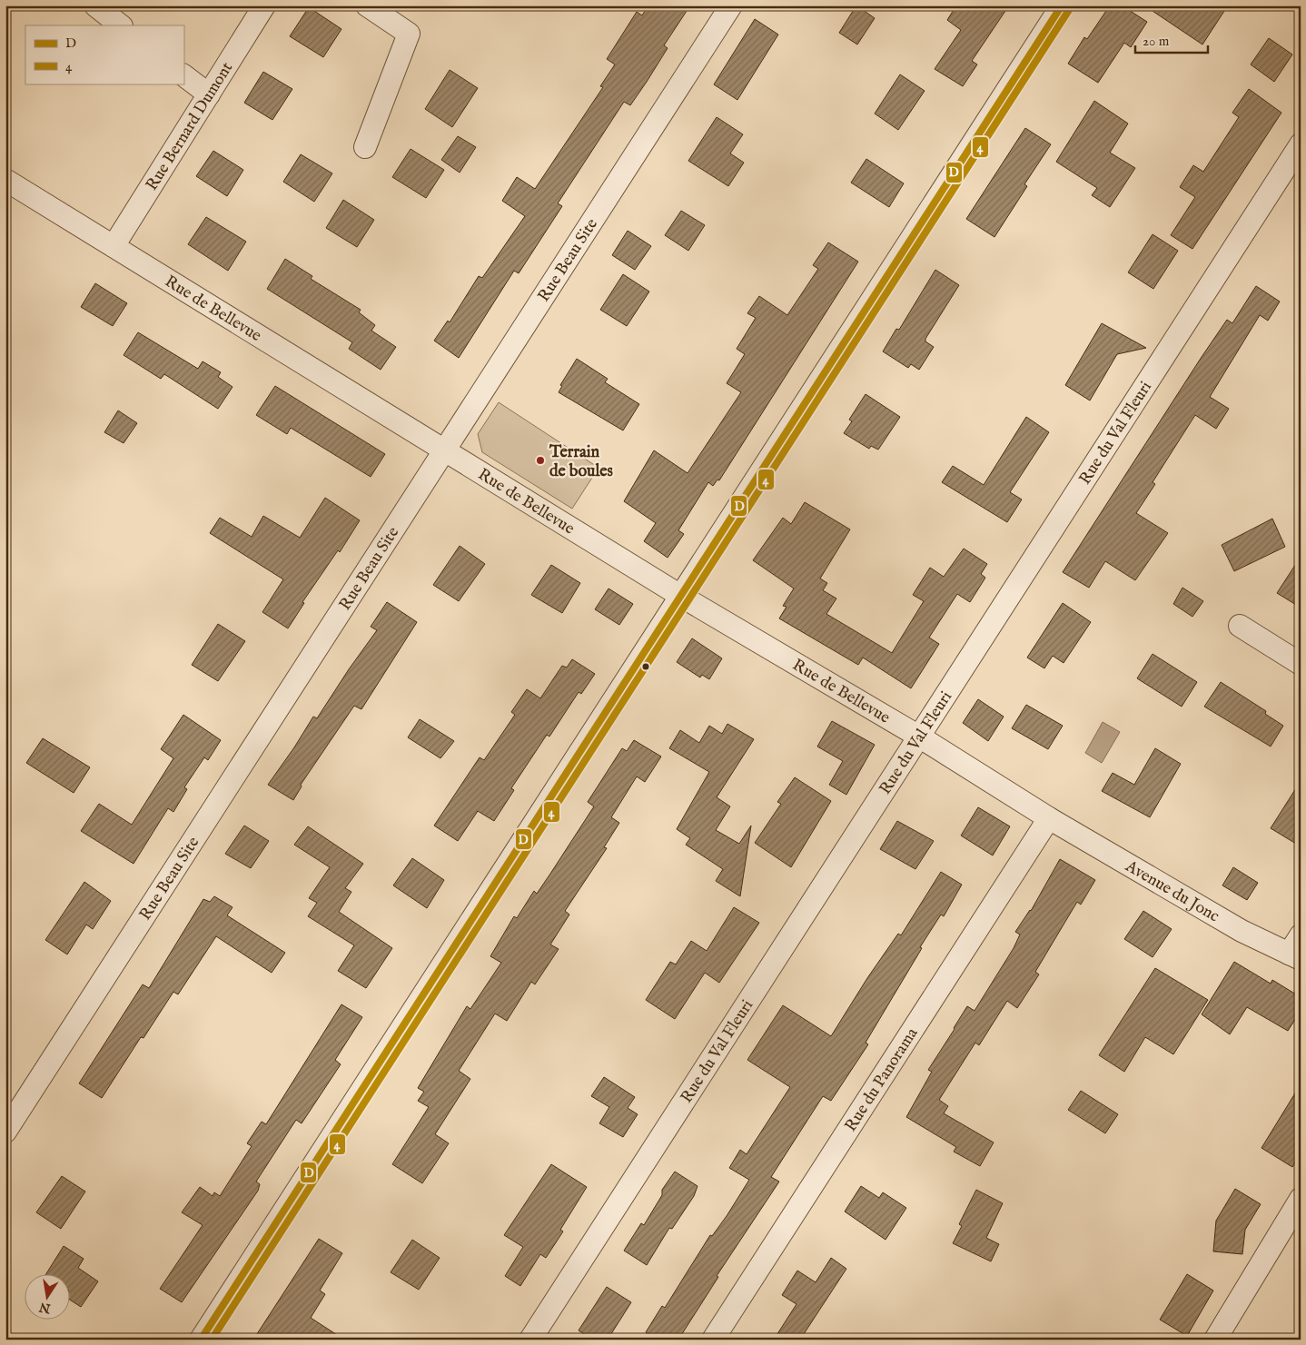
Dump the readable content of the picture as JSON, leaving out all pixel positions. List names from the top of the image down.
{
  "streets": {
    "street": [
      "Rue Bernard Dumont",
      "Rue Beau Site",
      "Rue de Bellevue",
      "Rue du Val Fleuri",
      "Avenue du Jonc",
      "Rue du Panorama"
    ]
  },
  "crossings": [
    ["Rue Bernard Dumont", "Rue de Bellevue"],
    ["Rue Beau Site", "Rue de Bellevue"],
    ["Rue de Bellevue", "Rue du Val Fleuri"],
    ["Rue de Bellevue", "Avenue du Jonc"],
    ["Rue de Bellevue", "Rue du Panorama"],
    ["Avenue du Jonc", "Rue du Panorama"]
  ],
  "places": ["Terrain de boules"],
  "lines": ["transit line D", "transit line 4"],
  "legend": ["D", "4"],
  "scale_bar": "20 m",
  "north": "bottom"
}
